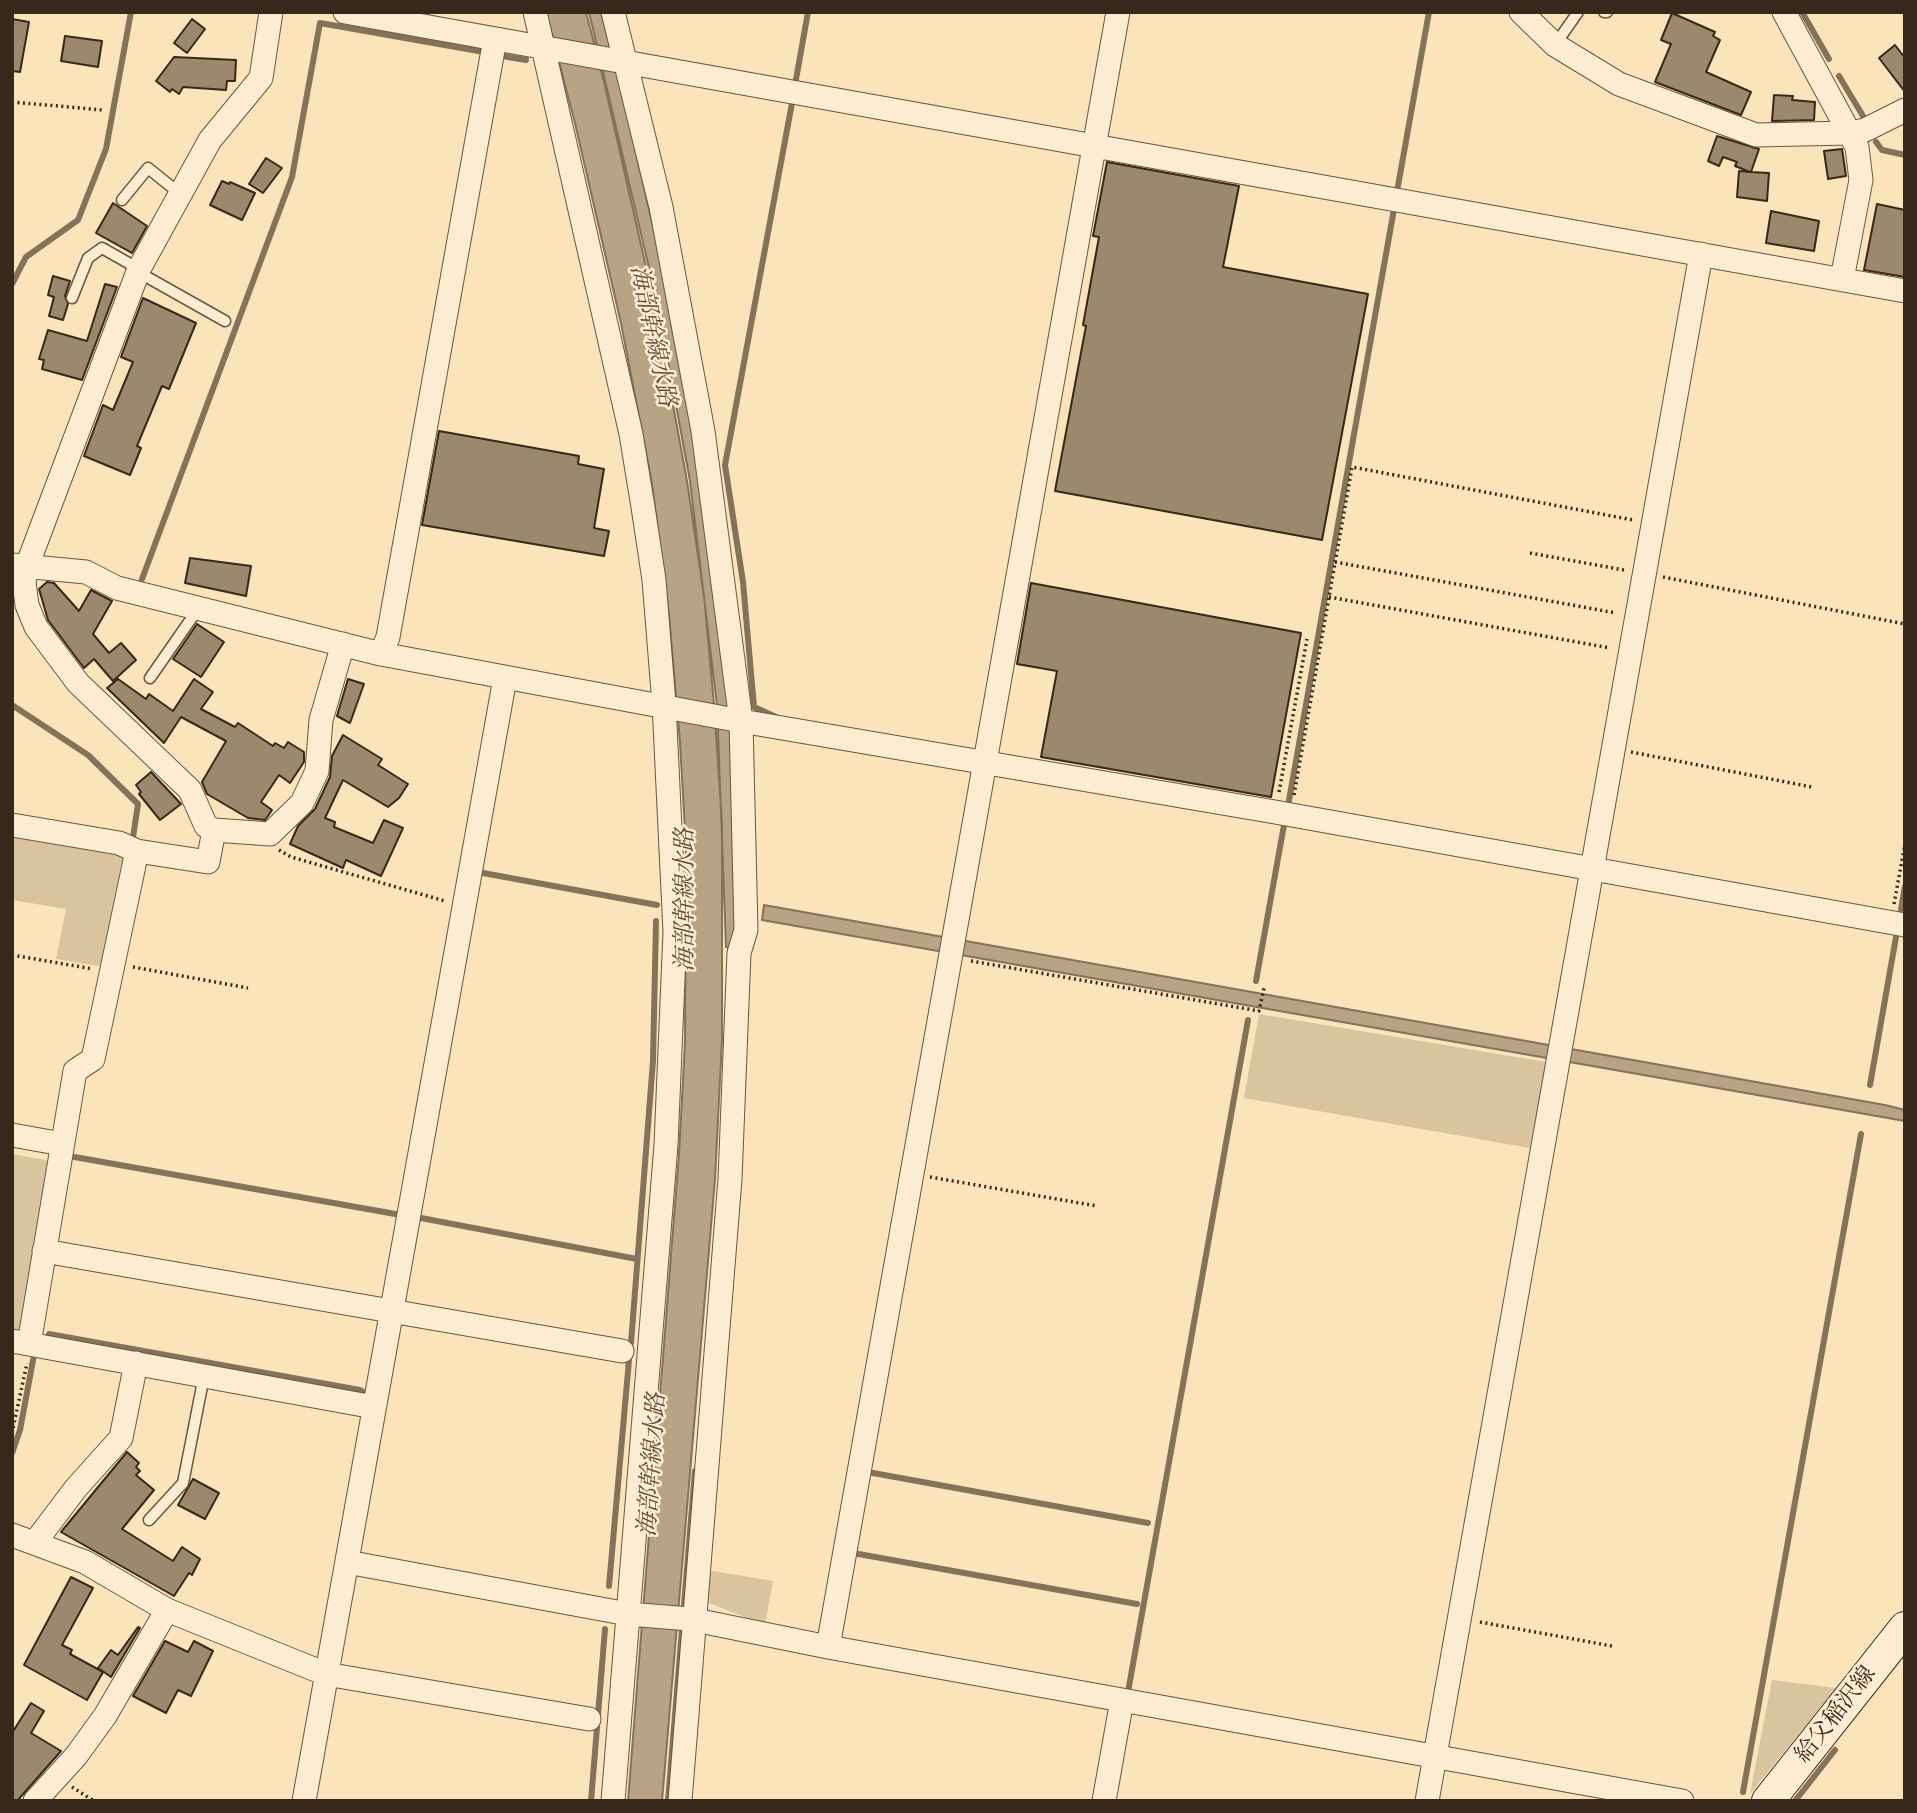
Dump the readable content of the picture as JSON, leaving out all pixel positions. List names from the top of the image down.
{
  "streets": {
    "main road": ["給父稲沢線"]
  },
  "water": ["海部幹線水路"]
}
